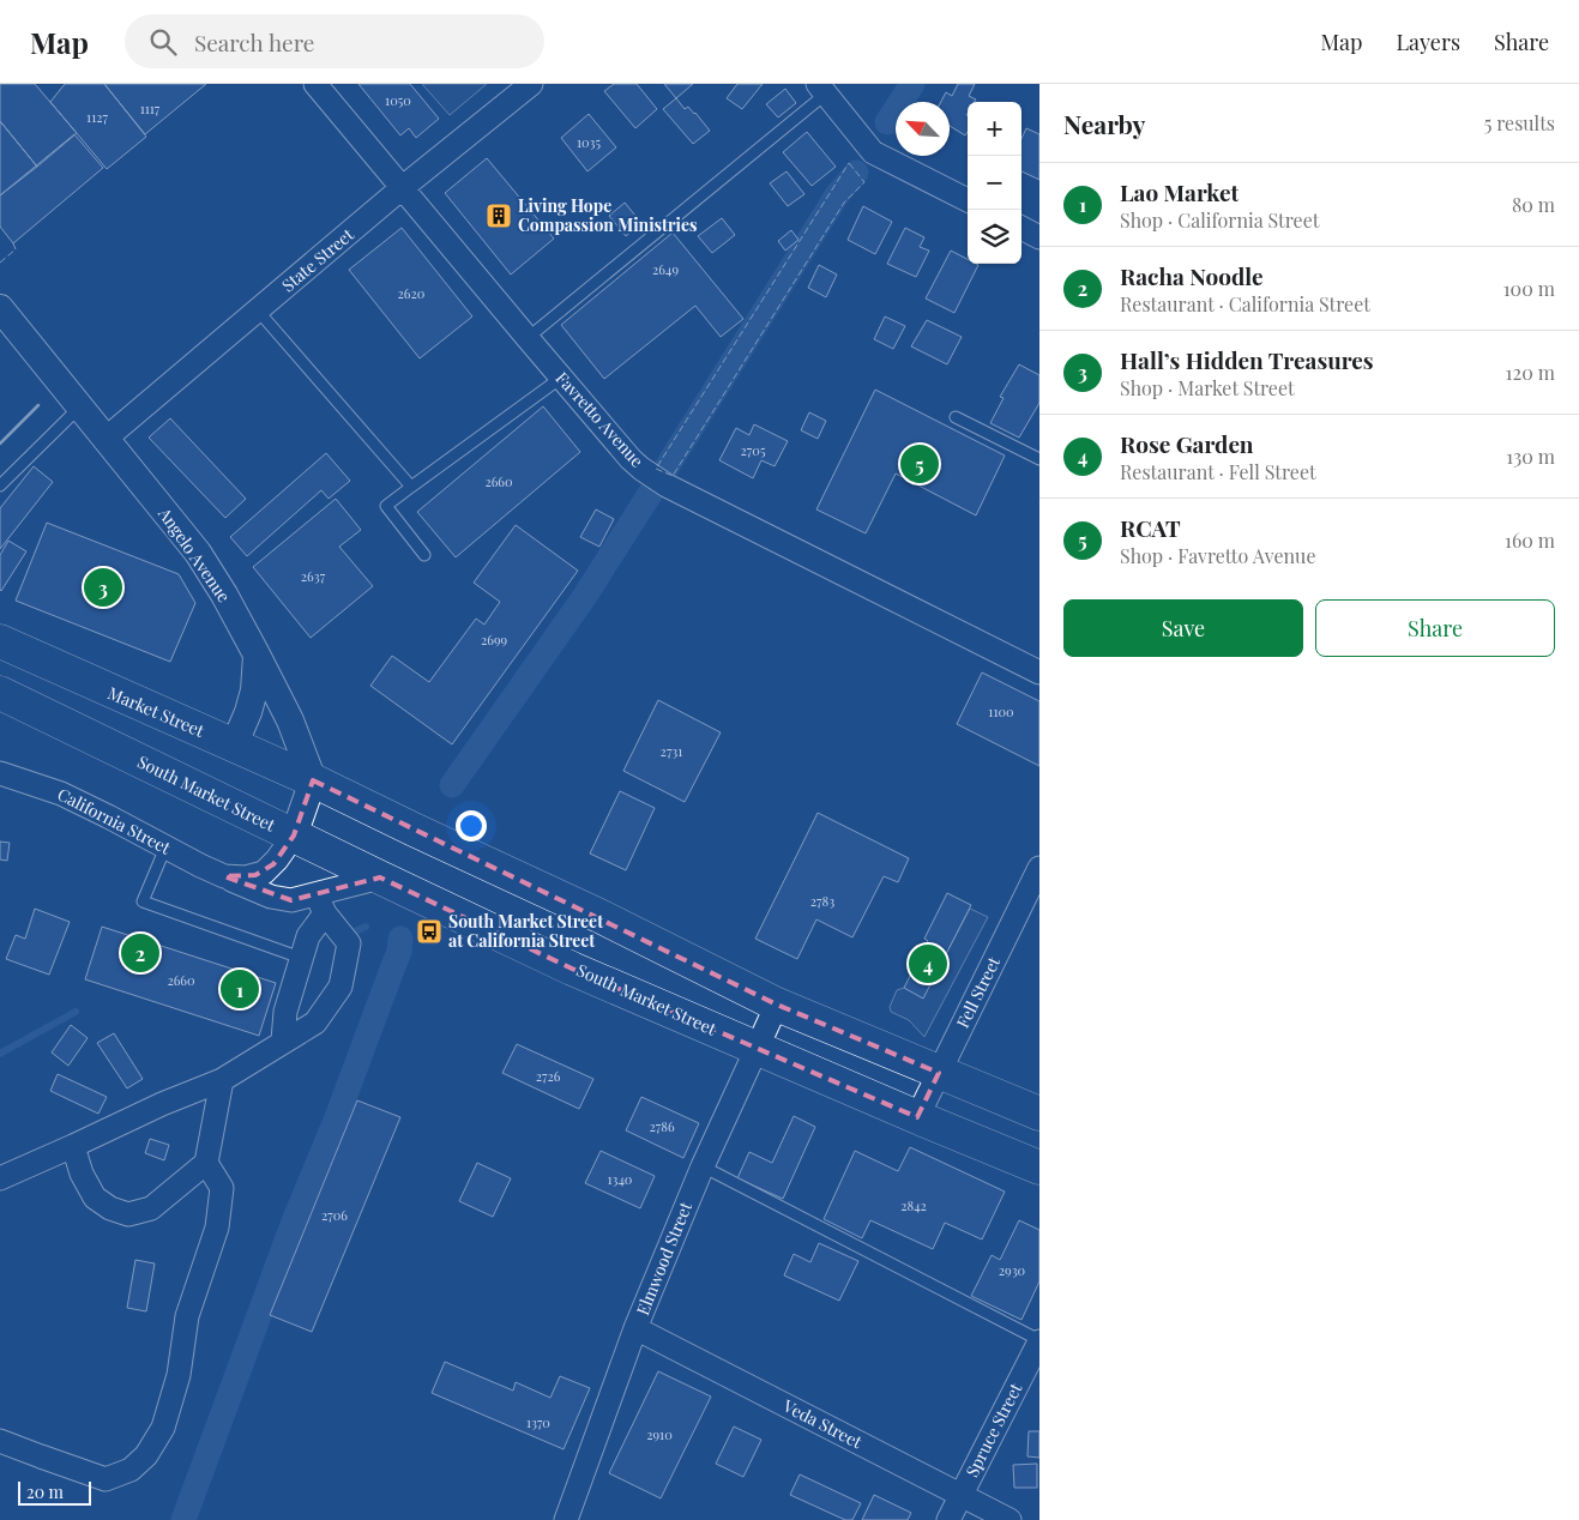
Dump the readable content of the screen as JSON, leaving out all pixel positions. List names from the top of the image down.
{
  "streets": {
    "main road": ["Market Street", "South Market Street"],
    "street": [
      "State Street",
      "Favretto Avenue",
      "Angelo Avenue",
      "California Street",
      "Fell Street",
      "Elmwood Street",
      "Veda Street",
      "Spruce Street"
    ]
  },
  "crossings": [
    ["State Street", "Favretto Avenue"],
    ["State Street", "Angelo Avenue"],
    ["Angelo Avenue", "Market Street"],
    ["South Market Street", "California Street"],
    ["South Market Street", "Fell Street"],
    ["South Market Street", "Elmwood Street"],
    ["Elmwood Street", "Veda Street"],
    ["Veda Street", "Spruce Street"]
  ],
  "places": {
    "building": ["Living Hope Compassion Ministries"],
    "bus stop": ["South Market Street at California Street"]
  },
  "house_numbers": [
    "1050",
    "1117",
    "1127",
    "1035",
    "2649",
    "2620",
    "2705",
    "2660",
    "2637",
    "2699",
    "1100",
    "2731",
    "2783",
    "2660",
    "2726",
    "2786",
    "1340",
    "2842",
    "2706",
    "2930",
    "1370",
    "2910"
  ],
  "scale_bar": "20 m",
  "north": "top left",
  "page": {
    "header": "Map",
    "search": "Search here",
    "nav": ["Map", "Layers", "Share"],
    "heading": ["Nearby", "5 results"],
    "map_buttons": ["+", "−"],
    "list": [
      {
        "mark": "1",
        "name": "Lao Market",
        "note": "Shop · California Street",
        "value": "80 m"
      },
      {
        "mark": "2",
        "name": "Racha Noodle",
        "note": "Restaurant · California Street",
        "value": "100 m"
      },
      {
        "mark": "3",
        "name": "Hall’s Hidden Treasures",
        "note": "Shop · Market Street",
        "value": "120 m"
      },
      {
        "mark": "4",
        "name": "Rose Garden",
        "note": "Restaurant · Fell Street",
        "value": "130 m"
      },
      {
        "mark": "5",
        "name": "RCAT",
        "note": "Shop · Favretto Avenue",
        "value": "160 m"
      }
    ],
    "pins": [
      "5",
      "3",
      "2",
      "4",
      "1"
    ],
    "buttons": ["Save", "Share"],
    "scale": "20 m"
  }
}
